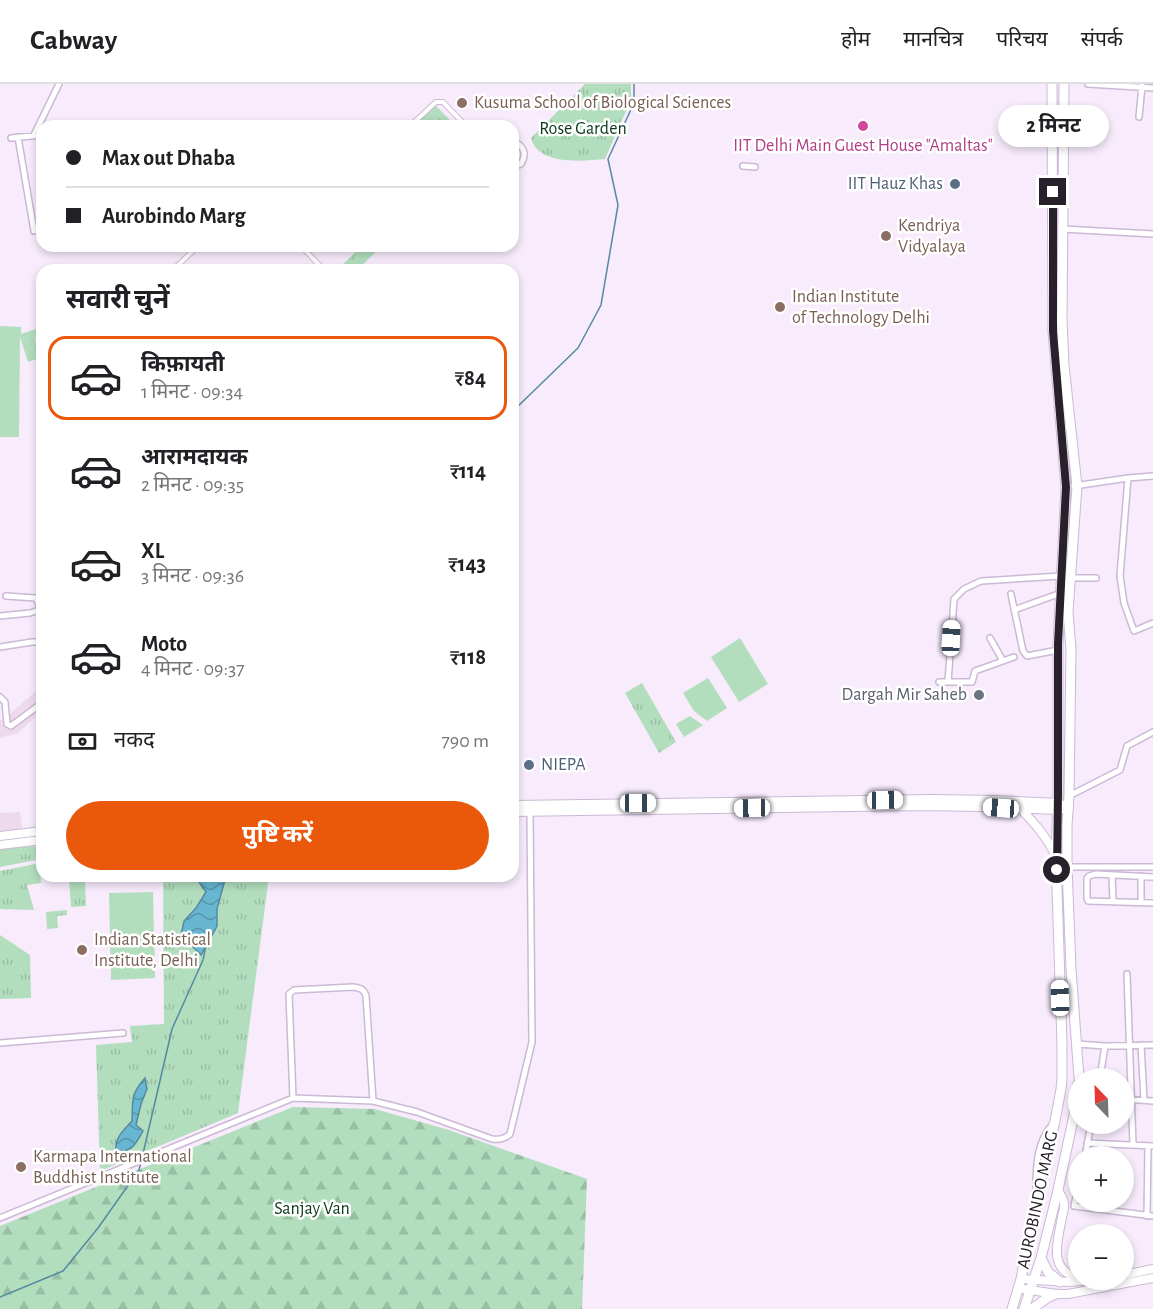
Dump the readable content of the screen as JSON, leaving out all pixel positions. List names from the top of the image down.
{
  "streets": {
    "highway": ["AUROBINDO MARG"]
  },
  "parks": ["Rose Garden", "Sanjay Van"],
  "places": [
    "Kusuma School of Biological Sciences",
    "IIT Delhi Main Guest House \"Amaltas\"",
    "IIT Hauz Khas",
    "Kendriya Vidyalaya",
    "Indian Institute of Technology Delhi",
    "Dargah Mir Saheb",
    "NIEPA",
    "Indian Statistical Institute, Delhi",
    "Karmapa International Buddhist Institute"
  ],
  "north": "top left",
  "page": {
    "header": "Cabway",
    "nav": [
      "होम",
      "मानचित्र",
      "परिचय",
      "संपर्क"
    ],
    "bubble": "2 मिनट",
    "banner": ["Max out Dhaba", "Aurobindo Marg"],
    "heading": "सवारी चुनें",
    "list": [
      {
        "name": "किफ़ायती",
        "note": "1 मिनट · 09:34",
        "value": "₹84"
      },
      {
        "name": "आरामदायक",
        "note": "2 मिनट · 09:35",
        "value": "₹114"
      },
      {
        "name": "XL",
        "note": "3 मिनट · 09:36",
        "value": "₹143"
      },
      {
        "name": "Moto",
        "note": "4 मिनट · 09:37",
        "value": "₹118"
      }
    ],
    "pay": ["नकद", "790 m"],
    "buttons": "पुष्टि करें",
    "map_buttons": ["+", "−"]
  }
}
